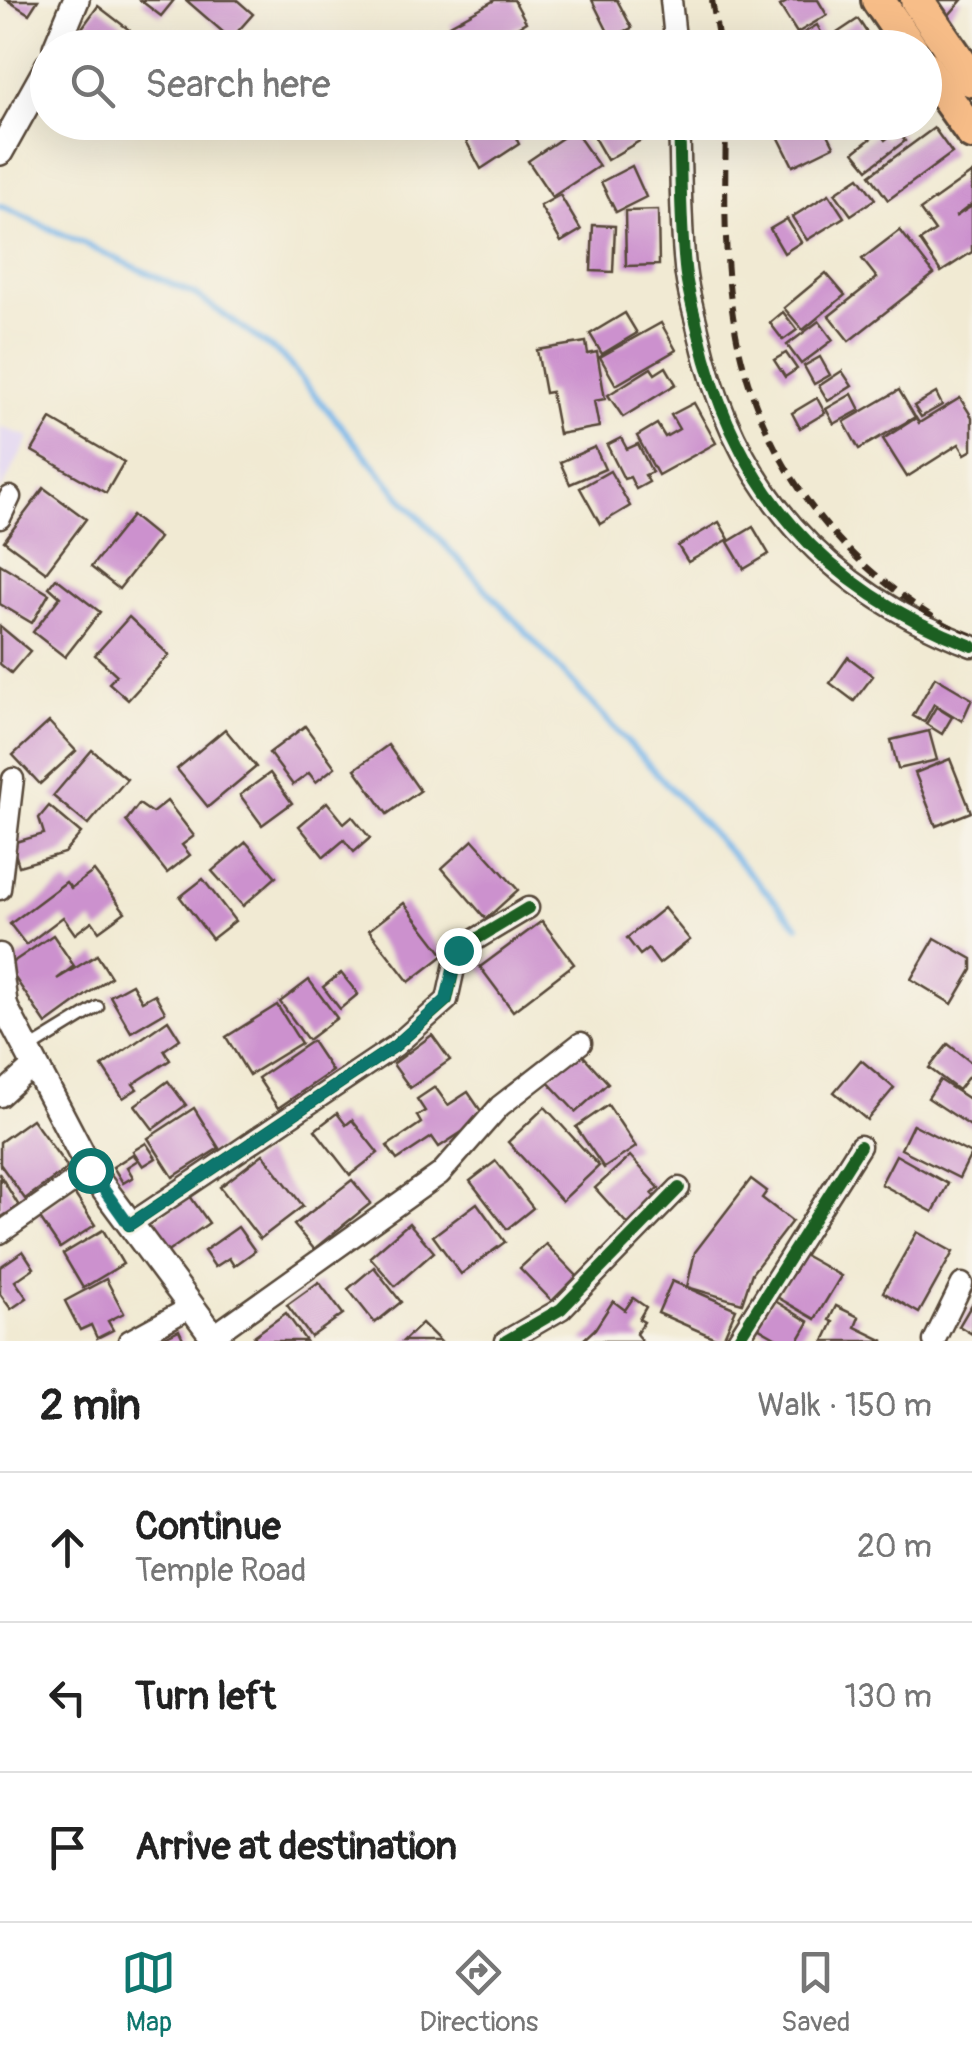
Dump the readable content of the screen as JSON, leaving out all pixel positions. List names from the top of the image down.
{
  "page": {
    "search": "Search here",
    "heading": ["2 min", "Walk · 150 m"],
    "list": [
      ["Continue", "Temple Road", "20 m"],
      ["Turn left", "130 m"],
      "Arrive at destination"
    ],
    "nav": ["Map", "Directions", "Saved"]
  }
}
